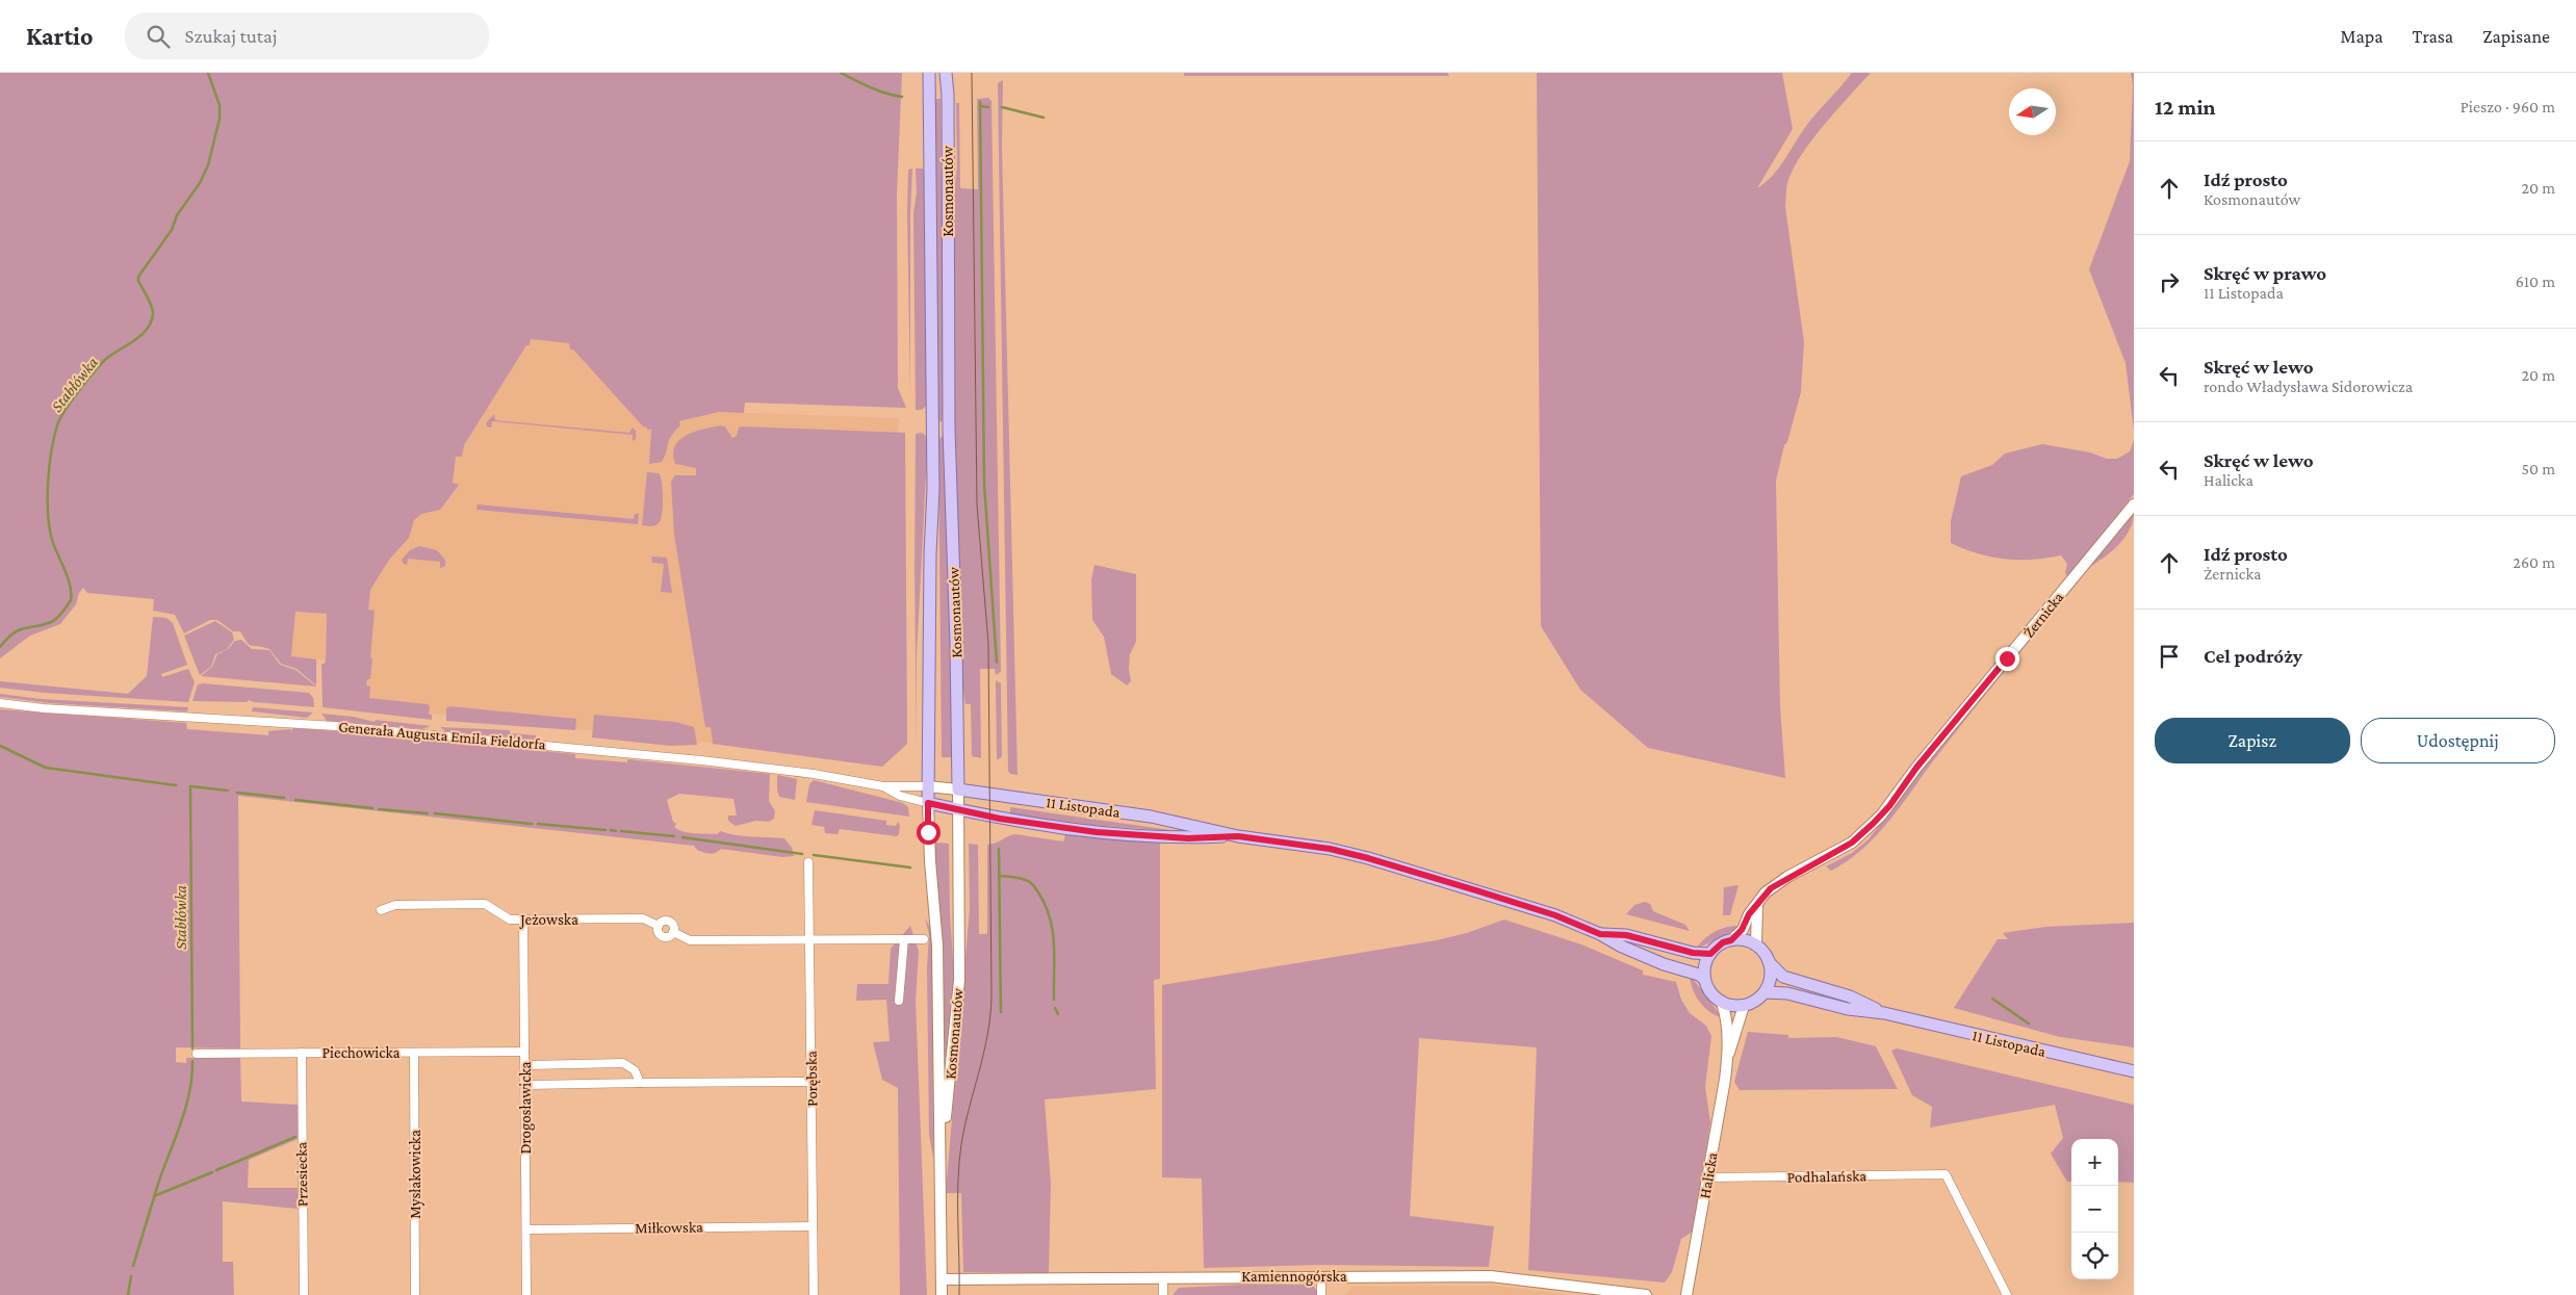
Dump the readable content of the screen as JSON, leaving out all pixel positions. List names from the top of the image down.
{
  "streets": {
    "main road": ["Kosmonautów", "11 Listopada"],
    "street": [
      "Żernicka",
      "Generała Augusta Emila Fieldorfa",
      "Jeżowska",
      "Piechowicka",
      "Porębska",
      "Drogosławicka",
      "Przesiecka",
      "Mysłakowicka",
      "Halicka",
      "Podhalańska",
      "Miłkowska",
      "Kamiennogórska"
    ]
  },
  "crossings": [
    ["Kosmonautów", "Generała Augusta Emila Fieldorfa"],
    ["Kosmonautów", "11 Listopada"],
    ["Kosmonautów", "Kamiennogórska"],
    ["Generała Augusta Emila Fieldorfa", "11 Listopada"],
    ["11 Listopada", "Halicka"],
    ["Jeżowska", "Porębska"],
    ["Jeżowska", "Drogosławicka"],
    ["Piechowicka", "Drogosławicka"],
    ["Piechowicka", "Przesiecka"],
    ["Piechowicka", "Mysłakowicka"],
    ["Porębska", "Miłkowska"],
    ["Drogosławicka", "Miłkowska"],
    ["Halicka", "Podhalańska"]
  ],
  "water": ["Stabłówka"],
  "north": "left",
  "page": {
    "header": "Kartio",
    "search": "Szukaj tutaj",
    "nav": ["Mapa", "Trasa", "Zapisane"],
    "heading": ["12 min", "Pieszo · 960 m"],
    "list": [
      ["Idź prosto", "Kosmonautów", "20 m"],
      ["Skręć w prawo", "11 Listopada", "610 m"],
      ["Skręć w lewo", "rondo Władysława Sidorowicza", "20 m"],
      ["Skręć w lewo", "Halicka", "50 m"],
      ["Idź prosto", "Żernicka", "260 m"],
      "Cel podróży"
    ],
    "buttons": ["Zapisz", "Udostępnij"],
    "map_buttons": ["+", "−"]
  }
}
